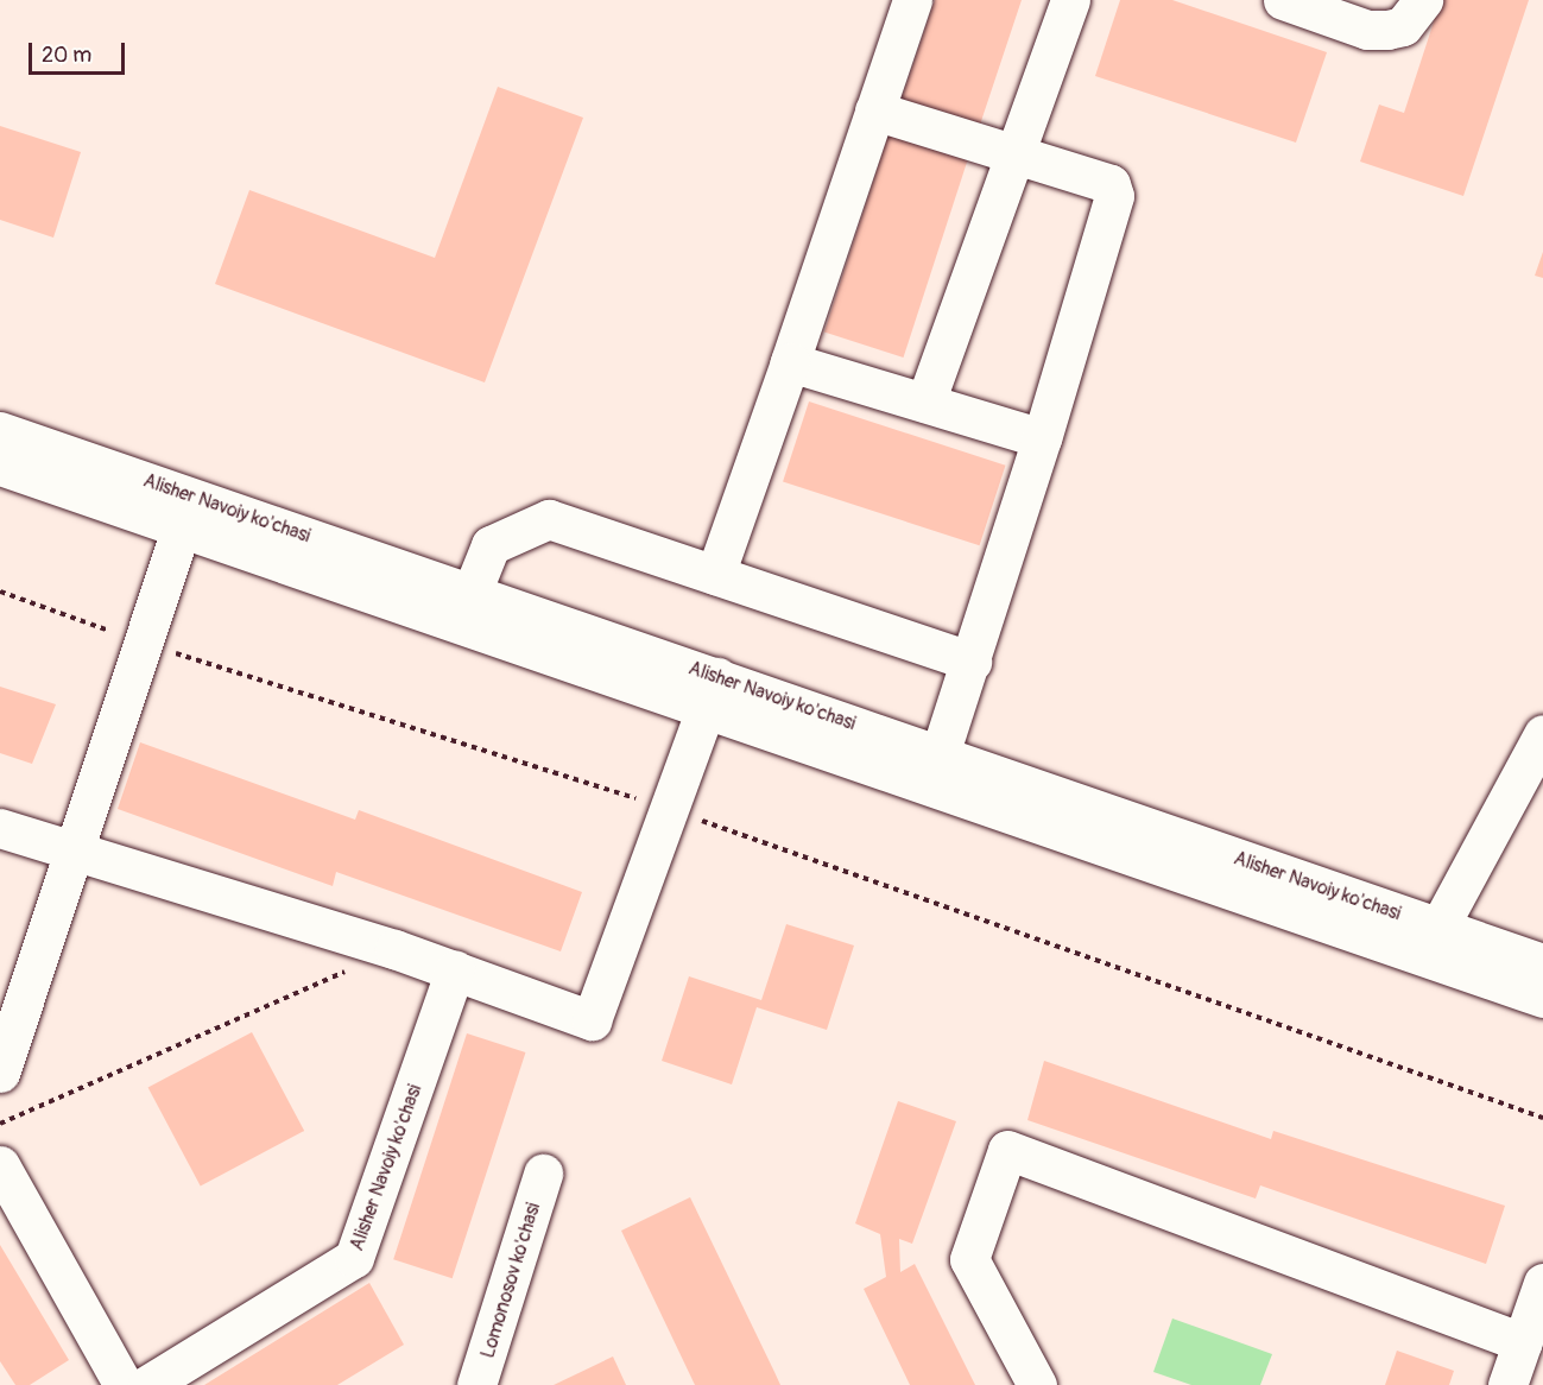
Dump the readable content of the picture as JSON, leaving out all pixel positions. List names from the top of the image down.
{
  "streets": {
    "street": ["Alisher Navoiy ko'chasi", "Lomonosov ko'chasi"]
  },
  "scale_bar": "20 m"
}
